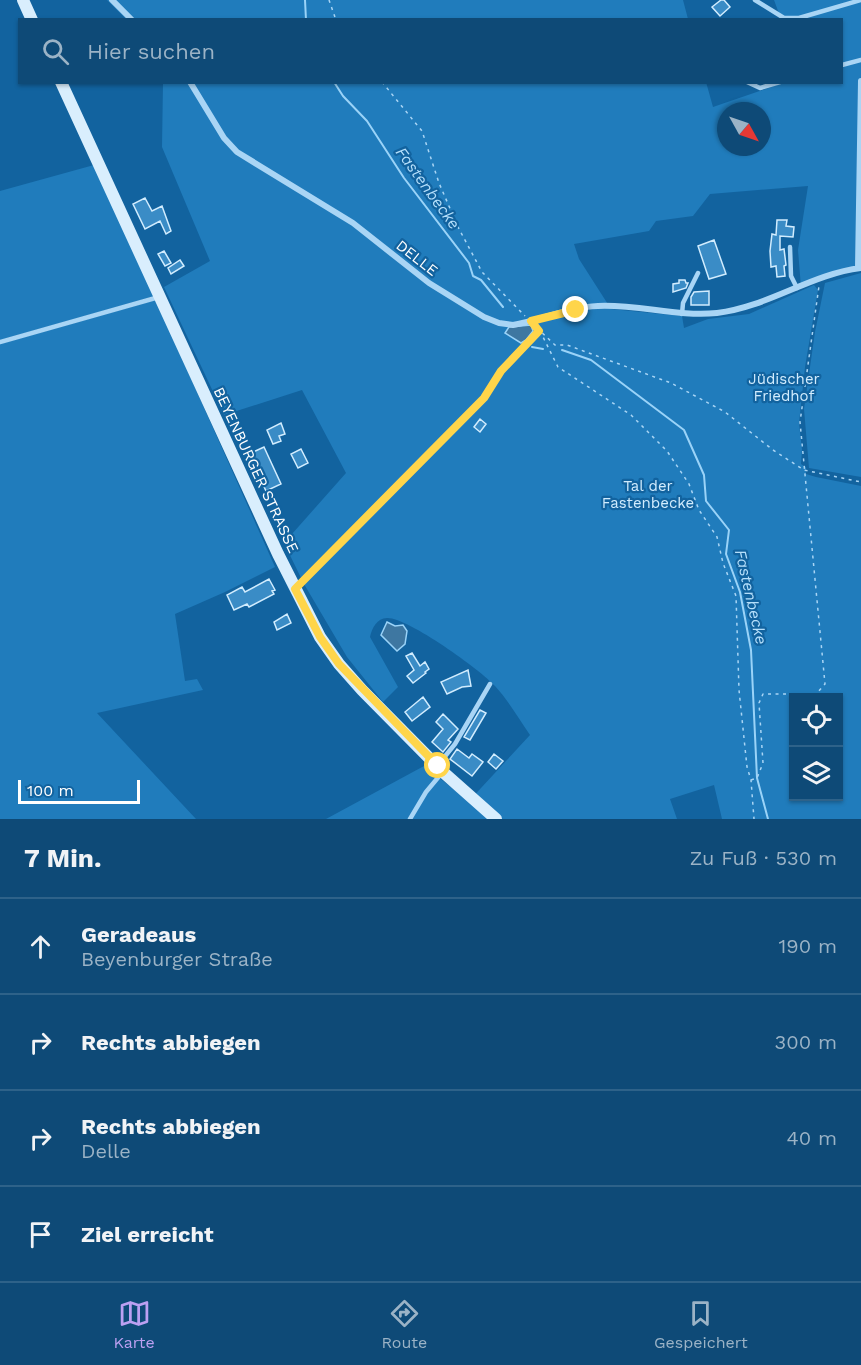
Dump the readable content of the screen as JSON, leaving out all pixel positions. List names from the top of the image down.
{
  "streets": {
    "main road": ["BEYENBURGER STRASSE"],
    "street": ["DELLE"]
  },
  "water": ["Fastenbecke"],
  "parks": ["Jüdischer Friedhof", "Tal der Fastenbecke"],
  "scale_bar": "100 m",
  "north": "bottom right",
  "page": {
    "search": "Hier suchen",
    "scale": "100 m",
    "heading": ["7 Min.", "Zu Fuß · 530 m"],
    "list": [
      ["Geradeaus", "Beyenburger Straße", "190 m"],
      ["Rechts abbiegen", "300 m"],
      ["Rechts abbiegen", "Delle", "40 m"],
      "Ziel erreicht"
    ],
    "nav": ["Karte", "Route", "Gespeichert"]
  }
}
